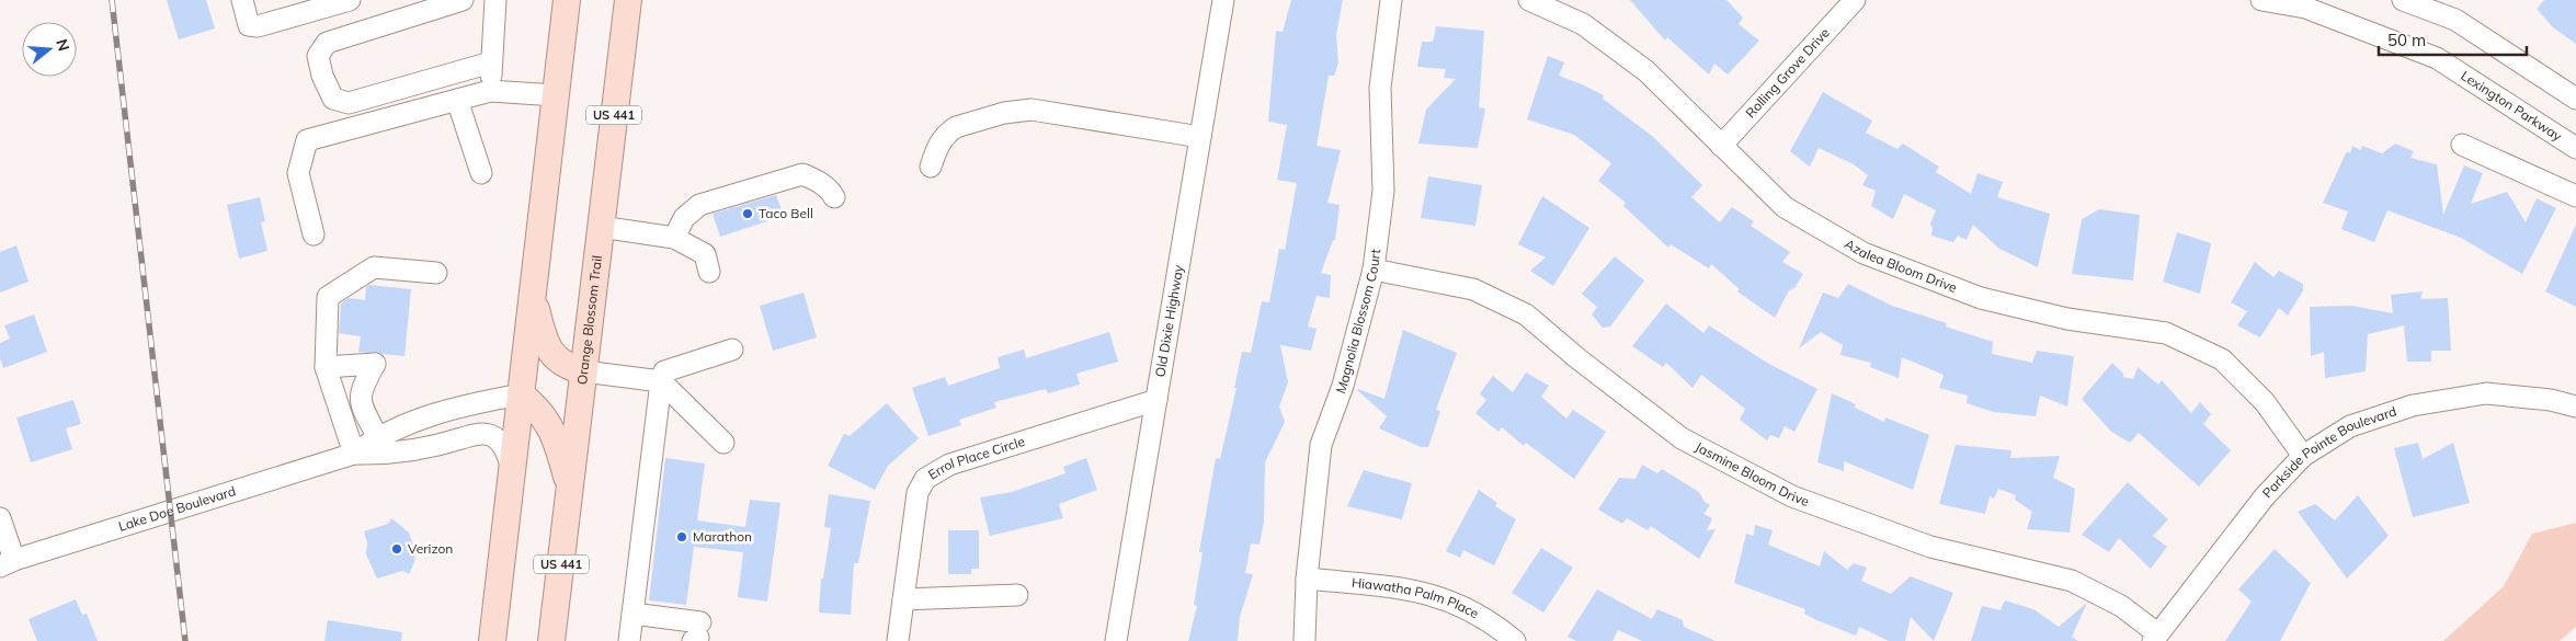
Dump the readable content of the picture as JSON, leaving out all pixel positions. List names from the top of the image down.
{
  "streets": {
    "main road": ["US 441", "Orange Blossom Trail"],
    "street": [
      "Rolling Grove Drive",
      "Lexington Parkway",
      "Azalea Bloom Drive",
      "Old Dixie Highway",
      "Magnolia Blossom Court",
      "Parkside Pointe Boulevard",
      "Errol Place Circle",
      "Jasmine Bloom Drive",
      "Lake Doe Boulevard",
      "Hiawatha Palm Place"
    ]
  },
  "crossings": [
    ["Rolling Grove Drive", "Azalea Bloom Drive"],
    ["Azalea Bloom Drive", "Parkside Pointe Boulevard"],
    ["Old Dixie Highway", "Errol Place Circle"],
    ["Magnolia Blossom Court", "Jasmine Bloom Drive"],
    ["Magnolia Blossom Court", "Hiawatha Palm Place"],
    ["Parkside Pointe Boulevard", "Jasmine Bloom Drive"]
  ],
  "places": ["Taco Bell", "Marathon", "Verizon"],
  "scale_bar": "50 m",
  "north": "right"
}
